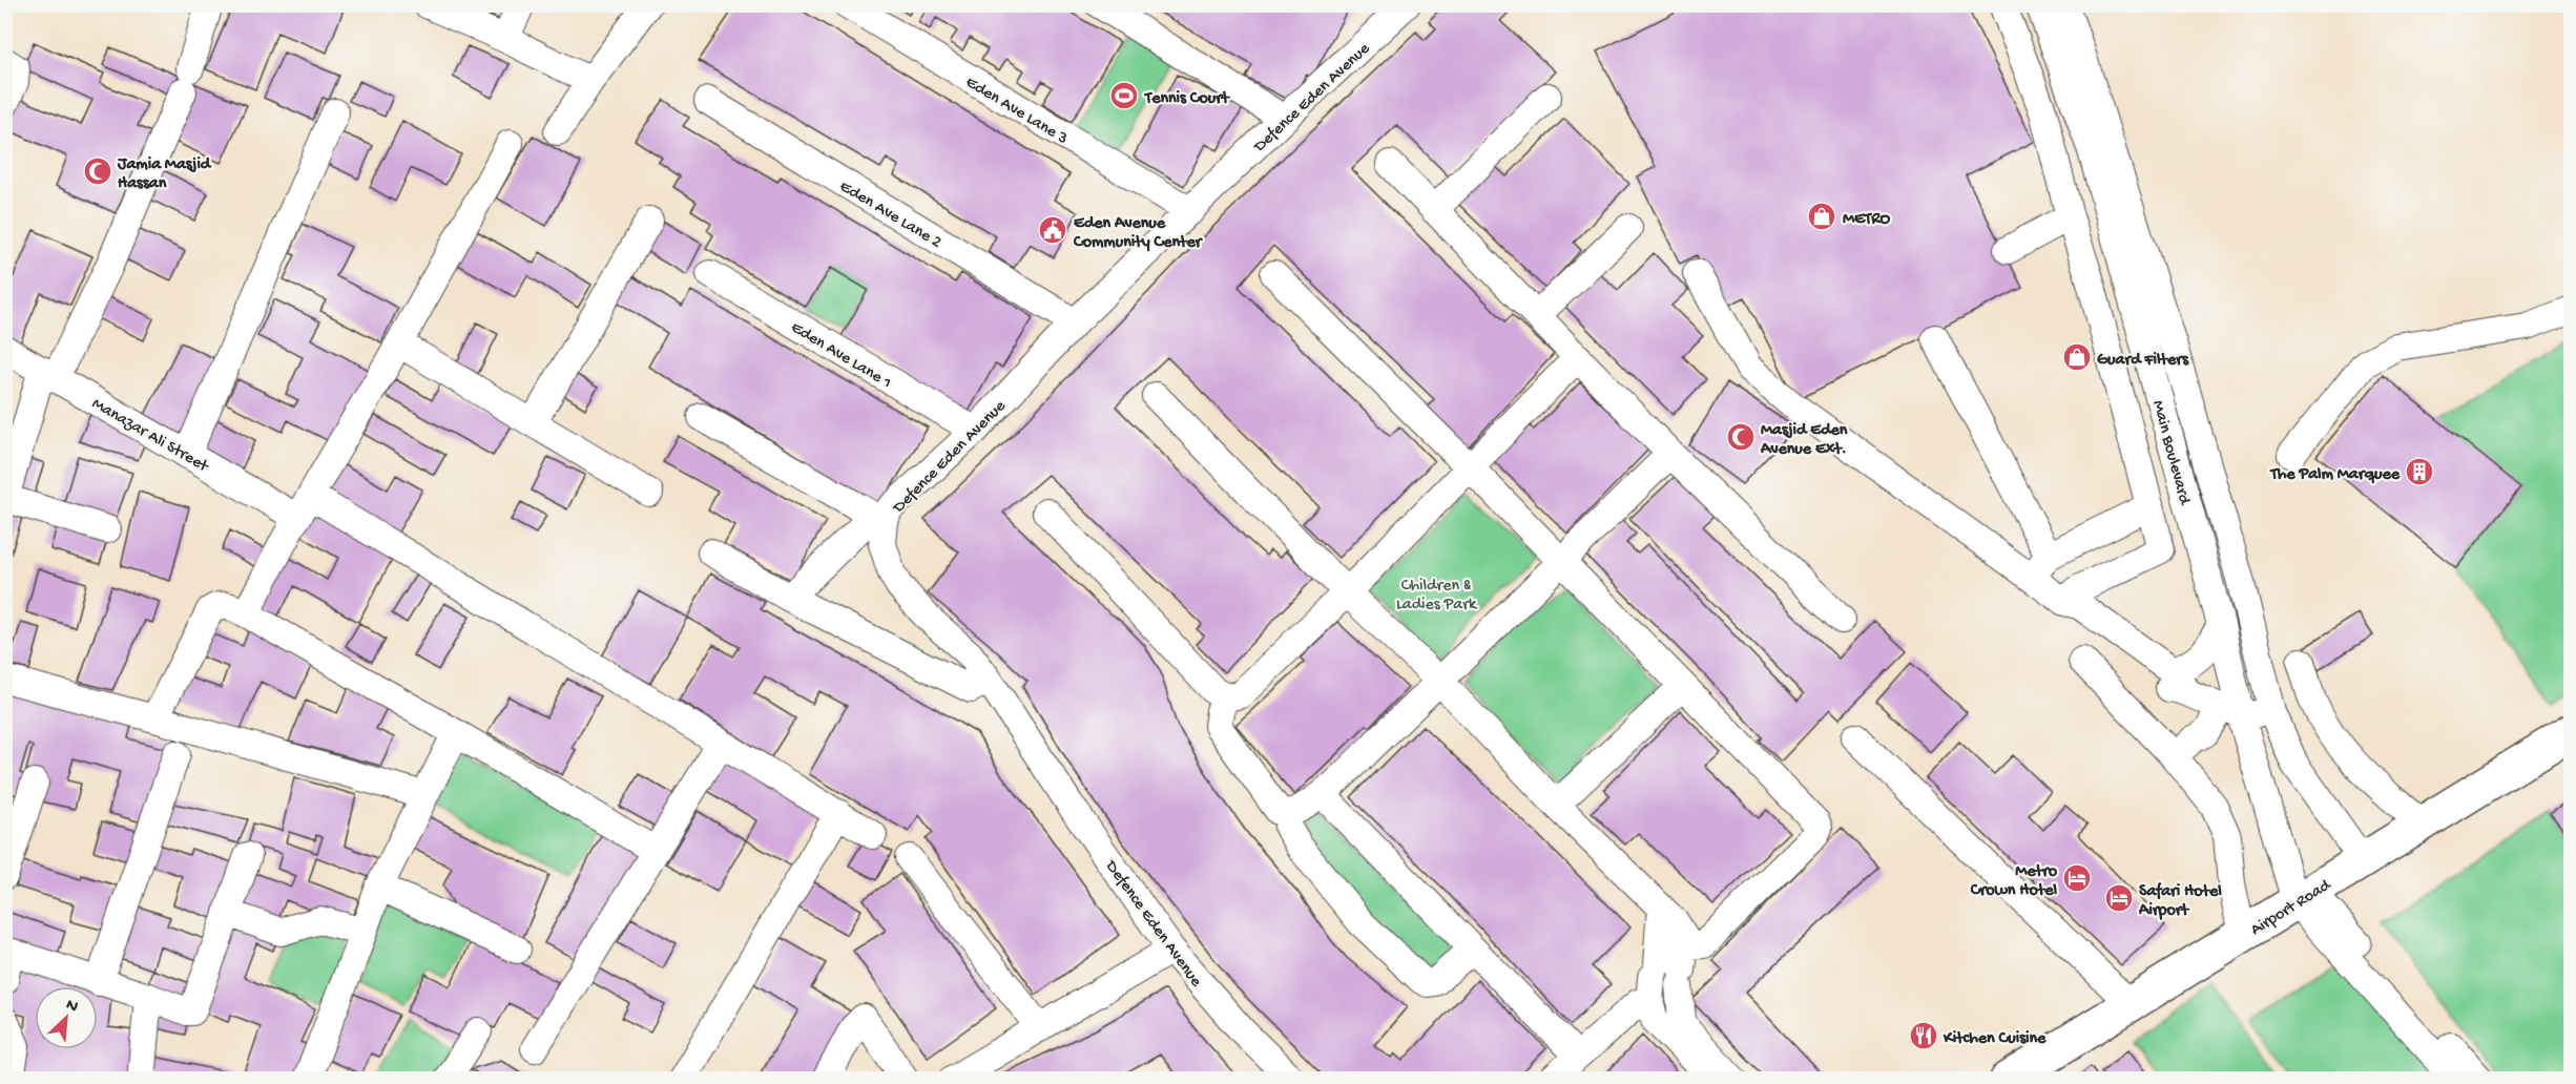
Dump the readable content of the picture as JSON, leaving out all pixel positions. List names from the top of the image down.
{
  "streets": {
    "main road": ["Airport Road"],
    "street": [
      "Defence Eden Avenue",
      "Eden Ave Lane 3",
      "Eden Ave Lane 2",
      "Eden Ave Lane 1",
      "Manazar Ali Street",
      "Main Boulevard"
    ]
  },
  "crossings": [
    ["Defence Eden Avenue", "Eden Ave Lane 3"],
    ["Defence Eden Avenue", "Eden Ave Lane 2"],
    ["Defence Eden Avenue", "Eden Ave Lane 1"],
    ["Main Boulevard", "Airport Road"]
  ],
  "parks": ["Children & Ladies Park"],
  "places": {
    "sports": ["Tennis Court"],
    "mosque": ["Jamia Masjid Hassan", "Masjid Eden Avenue Ext."],
    "shop": ["METRO", "Guard Filters"],
    "public building": ["Eden Avenue Community Center"],
    "building": ["The Palm Marquee"],
    "hotel": ["Metro Crown Hotel", "Safari Hotel Airport"],
    "restaurant": ["Kitchen Cuisine"]
  },
  "north": "top right"
}
